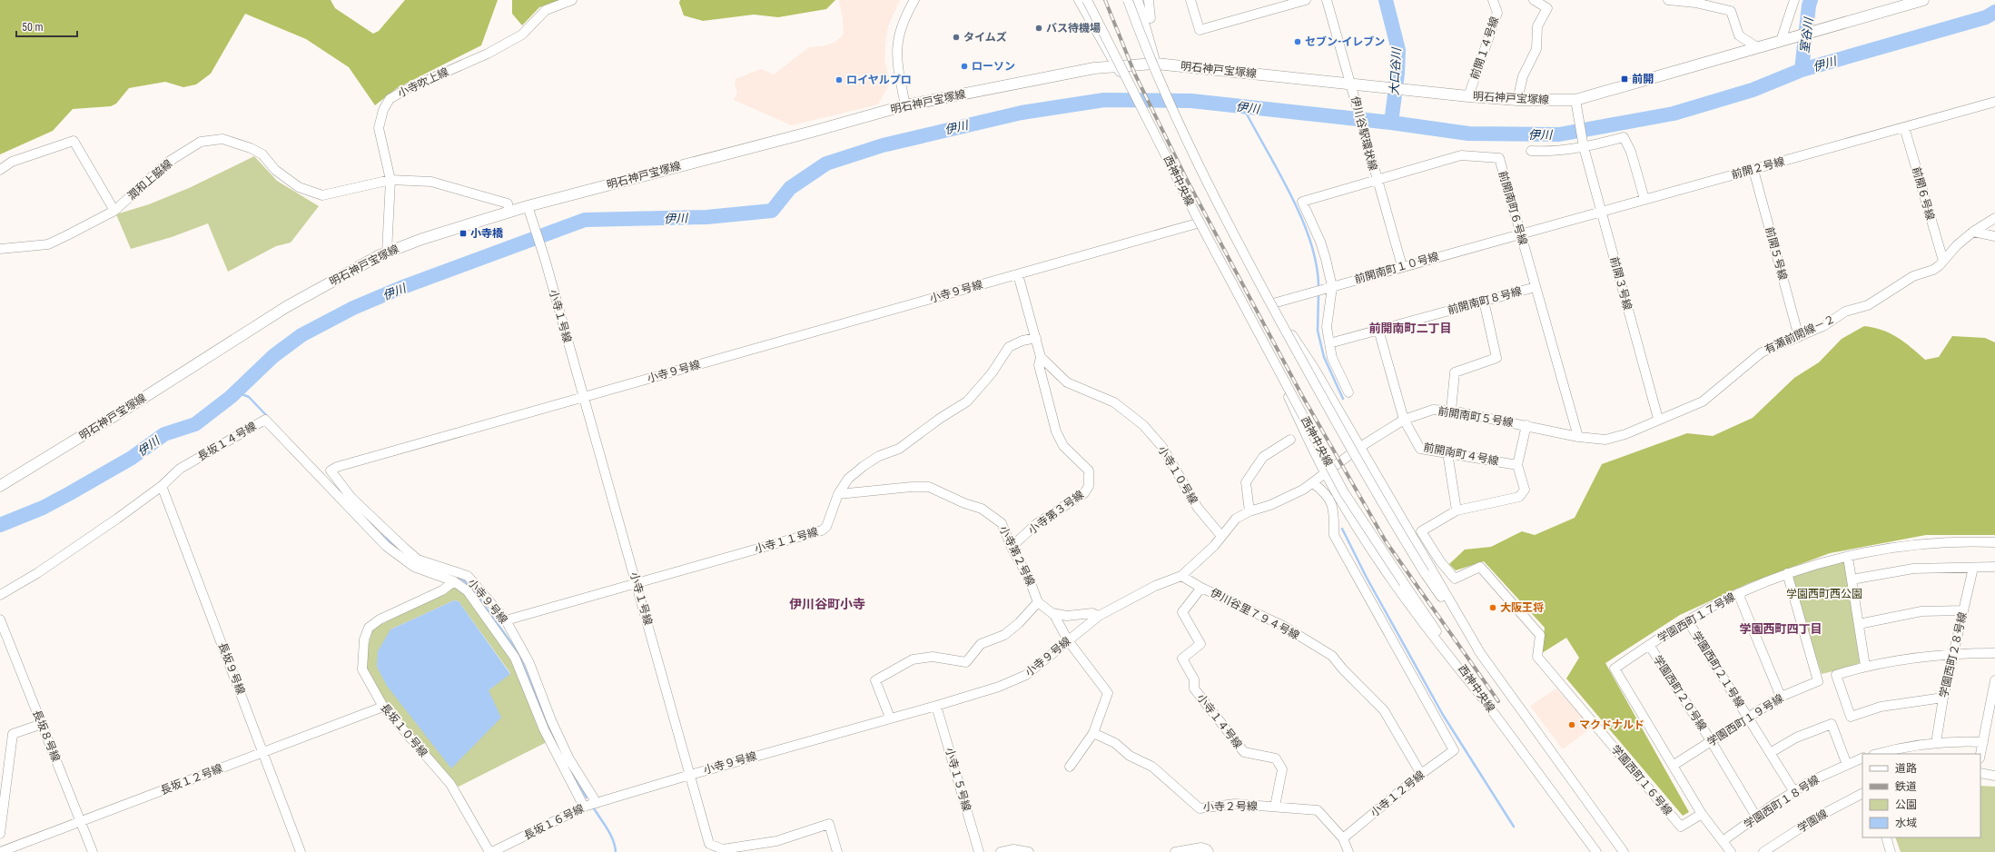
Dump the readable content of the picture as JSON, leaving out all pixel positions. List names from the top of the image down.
{
  "streets": {
    "main road": ["明石神戸宝塚線"],
    "street": [
      "前開１４号線",
      "小寺吹上線",
      "伊川谷駅環状線",
      "前開２号線",
      "潤和上脇線",
      "西神中央線",
      "前開６号線",
      "前開南町６号線",
      "前開５号線",
      "前開南町１０号線",
      "前開３号線",
      "小寺９号線",
      "前開南町８号線",
      "小寺１号線",
      "有瀬前開線－２",
      "前開南町５号線",
      "長坂１４号線",
      "前開南町４号線",
      "小寺１０号線",
      "小寺第３号線",
      "小寺１１号線",
      "小寺第２号線",
      "伊川谷里７９４号線",
      "学園西町１７号線",
      "学園西町２８号線",
      "長坂９号線",
      "学園西町２１号線",
      "学園西町２０号線",
      "学園西町１９号線",
      "小寺１４号線",
      "長坂１０号線",
      "長坂８号線",
      "長坂１２号線",
      "小寺１５号線",
      "学園西町１６号線",
      "小寺１２号線",
      "学園西町１８号線",
      "小寺２号線",
      "学園線",
      "長坂１６号線"
    ]
  },
  "crossings": [
    ["前開１４号線", "明石神戸宝塚線"],
    ["明石神戸宝塚線", "小寺吹上線"],
    ["明石神戸宝塚線", "伊川谷駅環状線"],
    ["明石神戸宝塚線", "潤和上脇線"],
    ["明石神戸宝塚線", "西神中央線"],
    ["明石神戸宝塚線", "前開３号線"],
    ["明石神戸宝塚線", "小寺１号線"],
    ["小寺吹上線", "潤和上脇線"],
    ["伊川谷駅環状線", "前開南町６号線"],
    ["伊川谷駅環状線", "前開南町１０号線"],
    ["前開２号線", "前開６号線"],
    ["前開２号線", "前開南町６号線"],
    ["前開２号線", "前開５号線"],
    ["前開２号線", "前開南町１０号線"],
    ["前開２号線", "前開３号線"],
    ["西神中央線", "小寺９号線"],
    ["西神中央線", "前開南町５号線"],
    ["前開６号線", "有瀬前開線－２"],
    ["前開南町６号線", "前開南町１０号線"],
    ["前開南町６号線", "前開南町８号線"],
    ["前開南町６号線", "有瀬前開線－２"],
    ["前開南町６号線", "前開南町５号線"],
    ["前開５号線", "有瀬前開線－２"],
    ["前開３号線", "有瀬前開線－２"],
    ["小寺９号線", "小寺１号線"],
    ["小寺９号線", "前開南町５号線"],
    ["小寺９号線", "長坂１４号線"],
    ["小寺９号線", "小寺１０号線"],
    ["小寺９号線", "小寺１１号線"],
    ["小寺９号線", "小寺第２号線"],
    ["小寺９号線", "伊川谷里７９４号線"],
    ["小寺９号線", "小寺１５号線"],
    ["小寺９号線", "小寺１２号線"],
    ["小寺９号線", "長坂１６号線"],
    ["前開南町８号線", "前開南町４号線"],
    ["小寺１号線", "小寺１１号線"],
    ["有瀬前開線－２", "前開南町５号線"],
    ["前開南町５号線", "前開南町４号線"],
    ["長坂１４号線", "長坂９号線"],
    ["長坂１４号線", "長坂１０号線"],
    ["小寺１０号線", "小寺第３号線"],
    ["小寺第３号線", "小寺第２号線"],
    ["小寺１１号線", "小寺第２号線"],
    ["小寺第２号線", "小寺２号線"],
    ["伊川谷里７９４号線", "小寺１４号線"],
    ["伊川谷里７９４号線", "小寺１２号線"],
    ["学園西町１７号線", "学園西町２１号線"],
    ["学園西町１７号線", "学園西町２０号線"],
    ["学園西町１７号線", "学園西町１９号線"],
    ["学園西町１７号線", "学園西町１６号線"],
    ["学園西町１７号線", "学園西町１８号線"],
    ["長坂９号線", "長坂１２号線"],
    ["学園西町２１号線", "学園西町１９号線"],
    ["学園西町２１号線", "学園西町１８号線"],
    ["学園西町２０号線", "学園西町１９号線"],
    ["学園西町２０号線", "学園西町１８号線"],
    ["小寺１４号線", "小寺２号線"],
    ["長坂１０号線", "長坂１２号線"],
    ["長坂１０号線", "長坂１６号線"],
    ["長坂８号線", "長坂１２号線"],
    ["小寺１２号線", "小寺２号線"]
  ],
  "districts": ["前開南町二丁目", "伊川谷町小寺", "学園西町四丁目"],
  "water": ["室谷川", "伊川", "大口谷川"],
  "parks": ["学園西町西公園"],
  "places": {
    "other": [
      "バス待機場",
      "タイムズ",
      "セブン-イレブン",
      "ローソン",
      "ロイヤルプロ",
      "大阪王将",
      "マクドナルド"
    ],
    "transit": ["前開", "小寺橋"]
  },
  "legend": [
    "道路",
    "鉄道",
    "公園",
    "水域"
  ],
  "scale_bar": "50 m"
}
